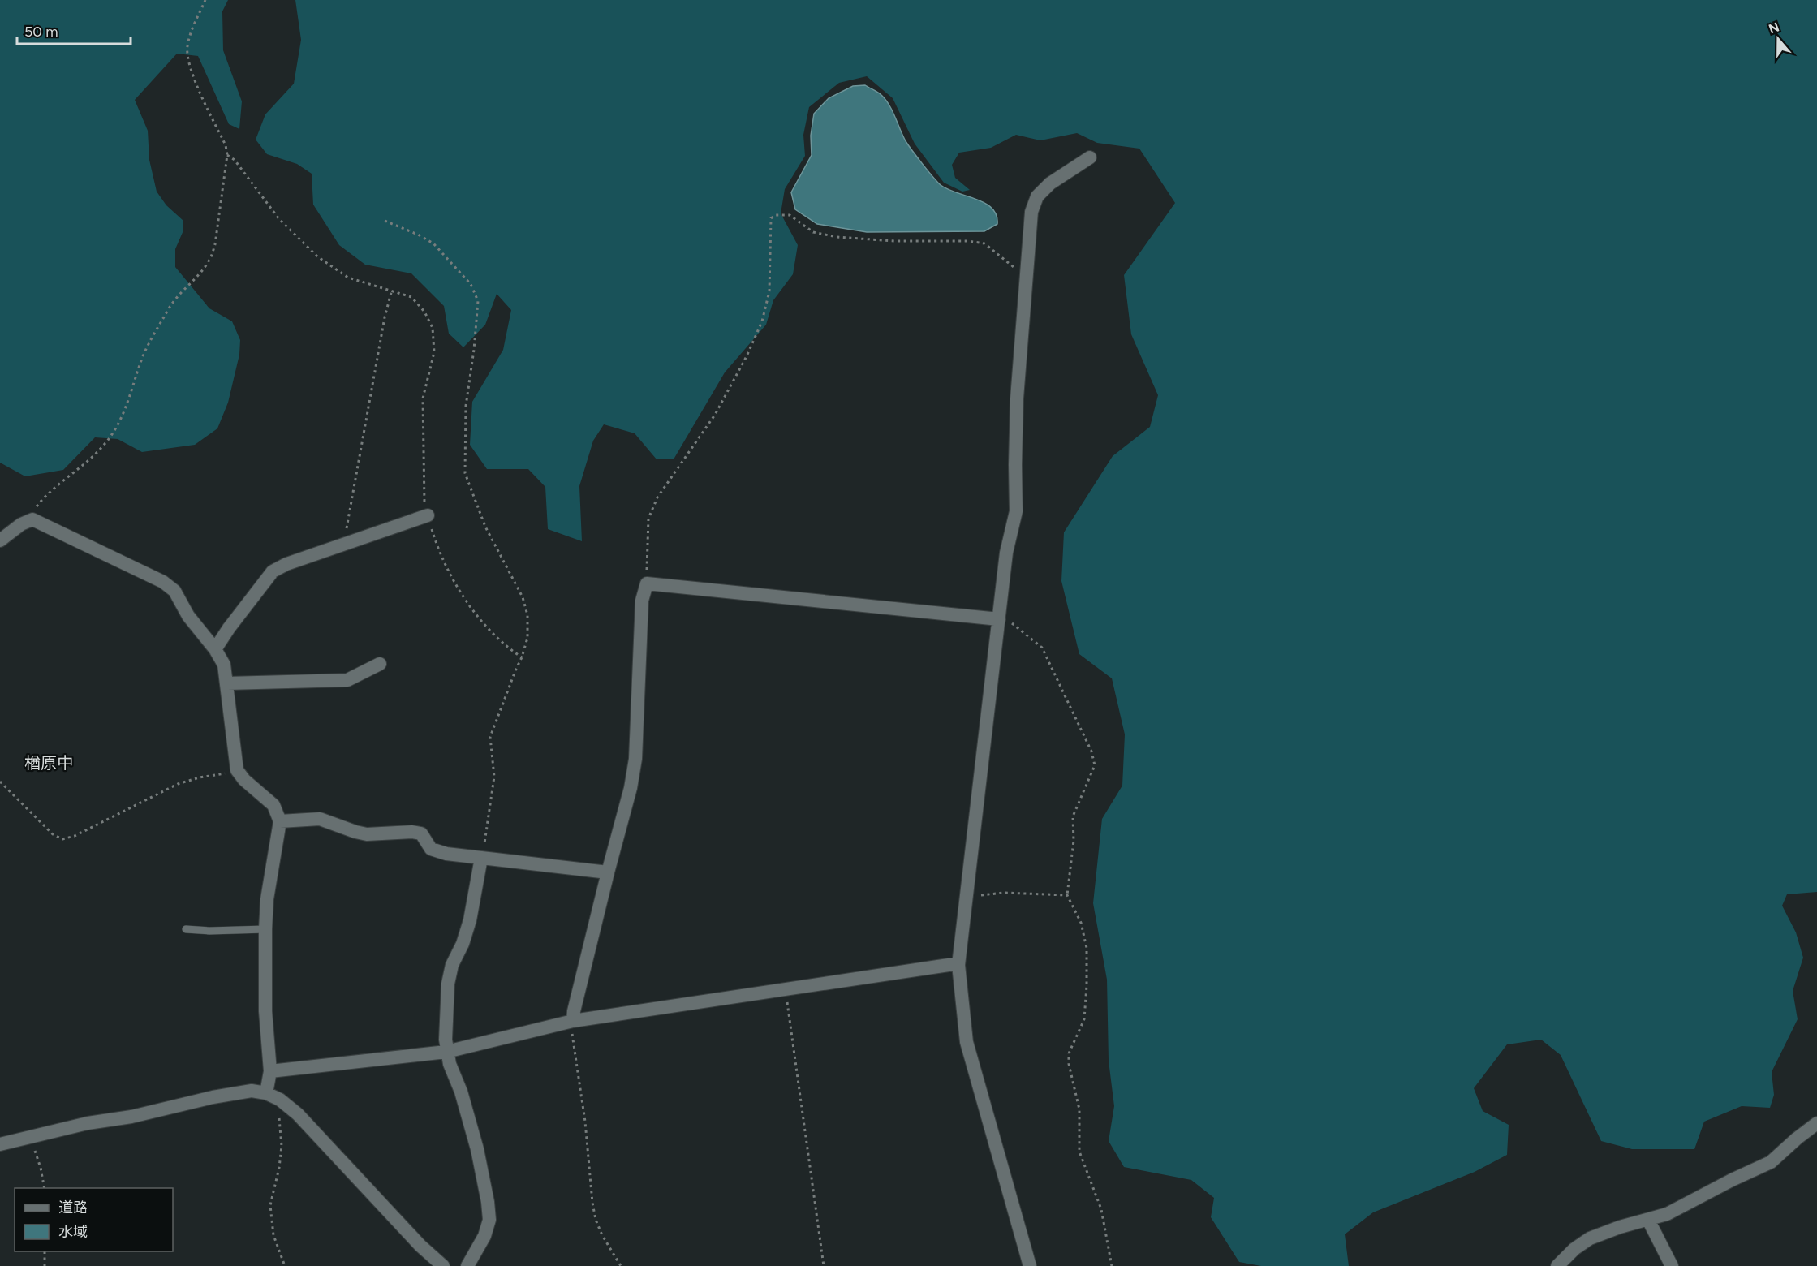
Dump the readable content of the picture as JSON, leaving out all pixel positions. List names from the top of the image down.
{
  "districts": ["楢原中"],
  "legend": ["道路", "水域"],
  "scale_bar": "50 m",
  "north": "top"
}
